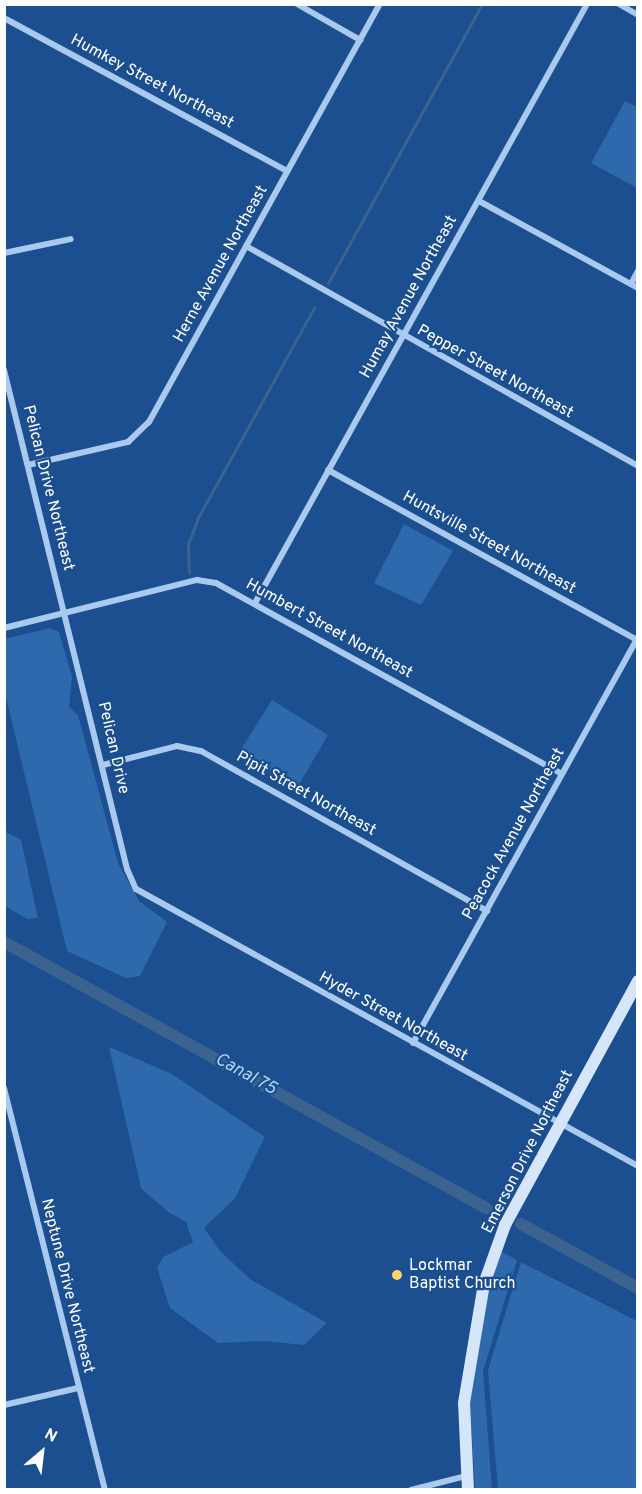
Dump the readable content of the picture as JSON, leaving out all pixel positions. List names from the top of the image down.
{
  "streets": {
    "street": [
      "Humkey Street Northeast",
      "Herne Avenue Northeast",
      "Humay Avenue Northeast",
      "Pepper Street Northeast",
      "Pelican Drive Northeast",
      "Huntsville Street Northeast",
      "Humbert Street Northeast",
      "Pelican Drive",
      "Pipit Street Northeast",
      "Peacock Avenue Northeast",
      "Hyder Street Northeast",
      "Emerson Drive Northeast",
      "Neptune Drive Northeast"
    ]
  },
  "crossings": [
    ["Humkey Street Northeast", "Herne Avenue Northeast"],
    ["Herne Avenue Northeast", "Pepper Street Northeast"],
    ["Herne Avenue Northeast", "Pelican Drive Northeast"],
    ["Humay Avenue Northeast", "Pepper Street Northeast"],
    ["Humay Avenue Northeast", "Huntsville Street Northeast"],
    ["Humay Avenue Northeast", "Humbert Street Northeast"],
    ["Pelican Drive Northeast", "Humbert Street Northeast"],
    ["Pelican Drive Northeast", "Pelican Drive"],
    ["Huntsville Street Northeast", "Peacock Avenue Northeast"],
    ["Humbert Street Northeast", "Pelican Drive"],
    ["Humbert Street Northeast", "Peacock Avenue Northeast"],
    ["Pelican Drive", "Pipit Street Northeast"],
    ["Pelican Drive", "Hyder Street Northeast"],
    ["Pipit Street Northeast", "Peacock Avenue Northeast"],
    ["Peacock Avenue Northeast", "Hyder Street Northeast"],
    ["Hyder Street Northeast", "Emerson Drive Northeast"]
  ],
  "water": ["Canal 75"],
  "places": ["Lockmar Baptist Church"],
  "north": "top right"
}
